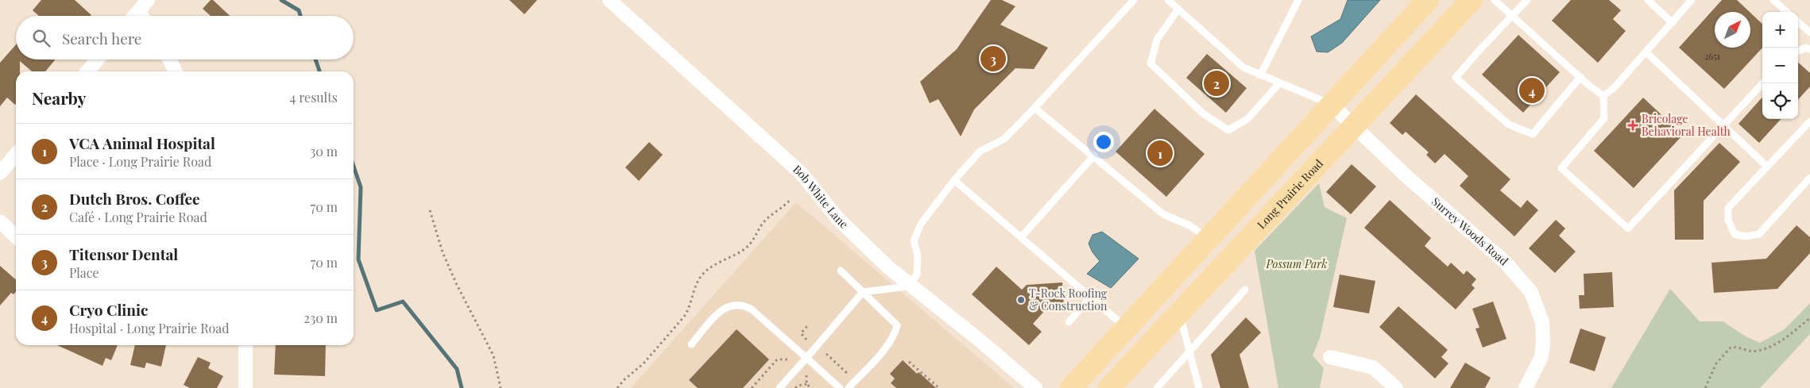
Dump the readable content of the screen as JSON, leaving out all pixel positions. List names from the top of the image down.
{
  "streets": {
    "main road": ["Long Prairie Road"],
    "street": ["Bob White Lane", "Surrey Woods Road"]
  },
  "crossings": [
    ["Long Prairie Road", "Surrey Woods Road"]
  ],
  "parks": ["Possum Park"],
  "places": {
    "health": ["Bricolage Behavioral Health"],
    "other": ["T-Rock Roofing & Construction"]
  },
  "house_numbers": ["2651"],
  "north": "top right",
  "page": {
    "map_buttons": ["+", "−"],
    "search": "Search here",
    "pins": [
      "3",
      "2",
      "4",
      "1"
    ],
    "heading": ["Nearby", "4 results"],
    "list": [
      {
        "mark": "1",
        "name": "VCA Animal Hospital",
        "note": "Place · Long Prairie Road",
        "value": "30 m"
      },
      {
        "mark": "2",
        "name": "Dutch Bros. Coffee",
        "note": "Café · Long Prairie Road",
        "value": "70 m"
      },
      {
        "mark": "3",
        "name": "Titensor Dental",
        "note": "Place",
        "value": "70 m"
      },
      {
        "mark": "4",
        "name": "Cryo Clinic",
        "note": "Hospital · Long Prairie Road",
        "value": "230 m"
      }
    ]
  }
}
